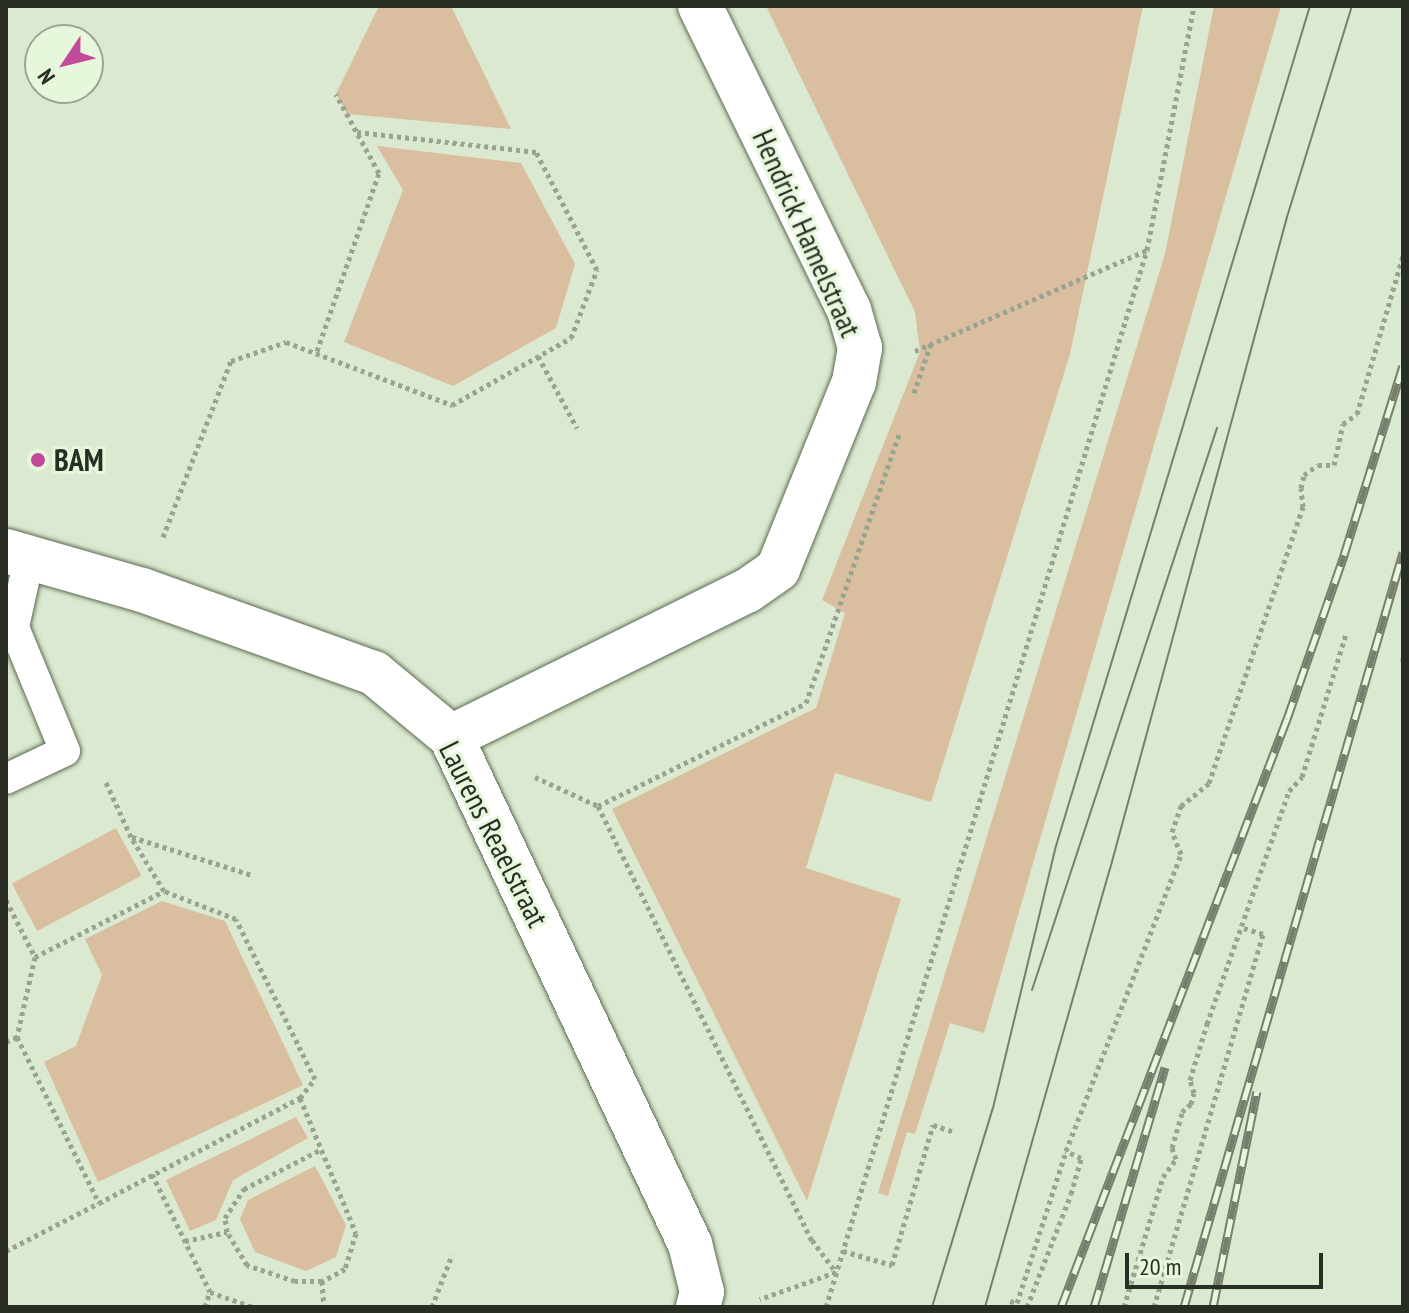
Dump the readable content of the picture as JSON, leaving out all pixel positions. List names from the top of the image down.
{
  "streets": {
    "street": ["Hendrick Hamelstraat", "Laurens Reaelstraat"]
  },
  "crossings": [
    ["Hendrick Hamelstraat", "Laurens Reaelstraat"]
  ],
  "places": ["BAM"],
  "scale_bar": "20 m",
  "north": "bottom left"
}
